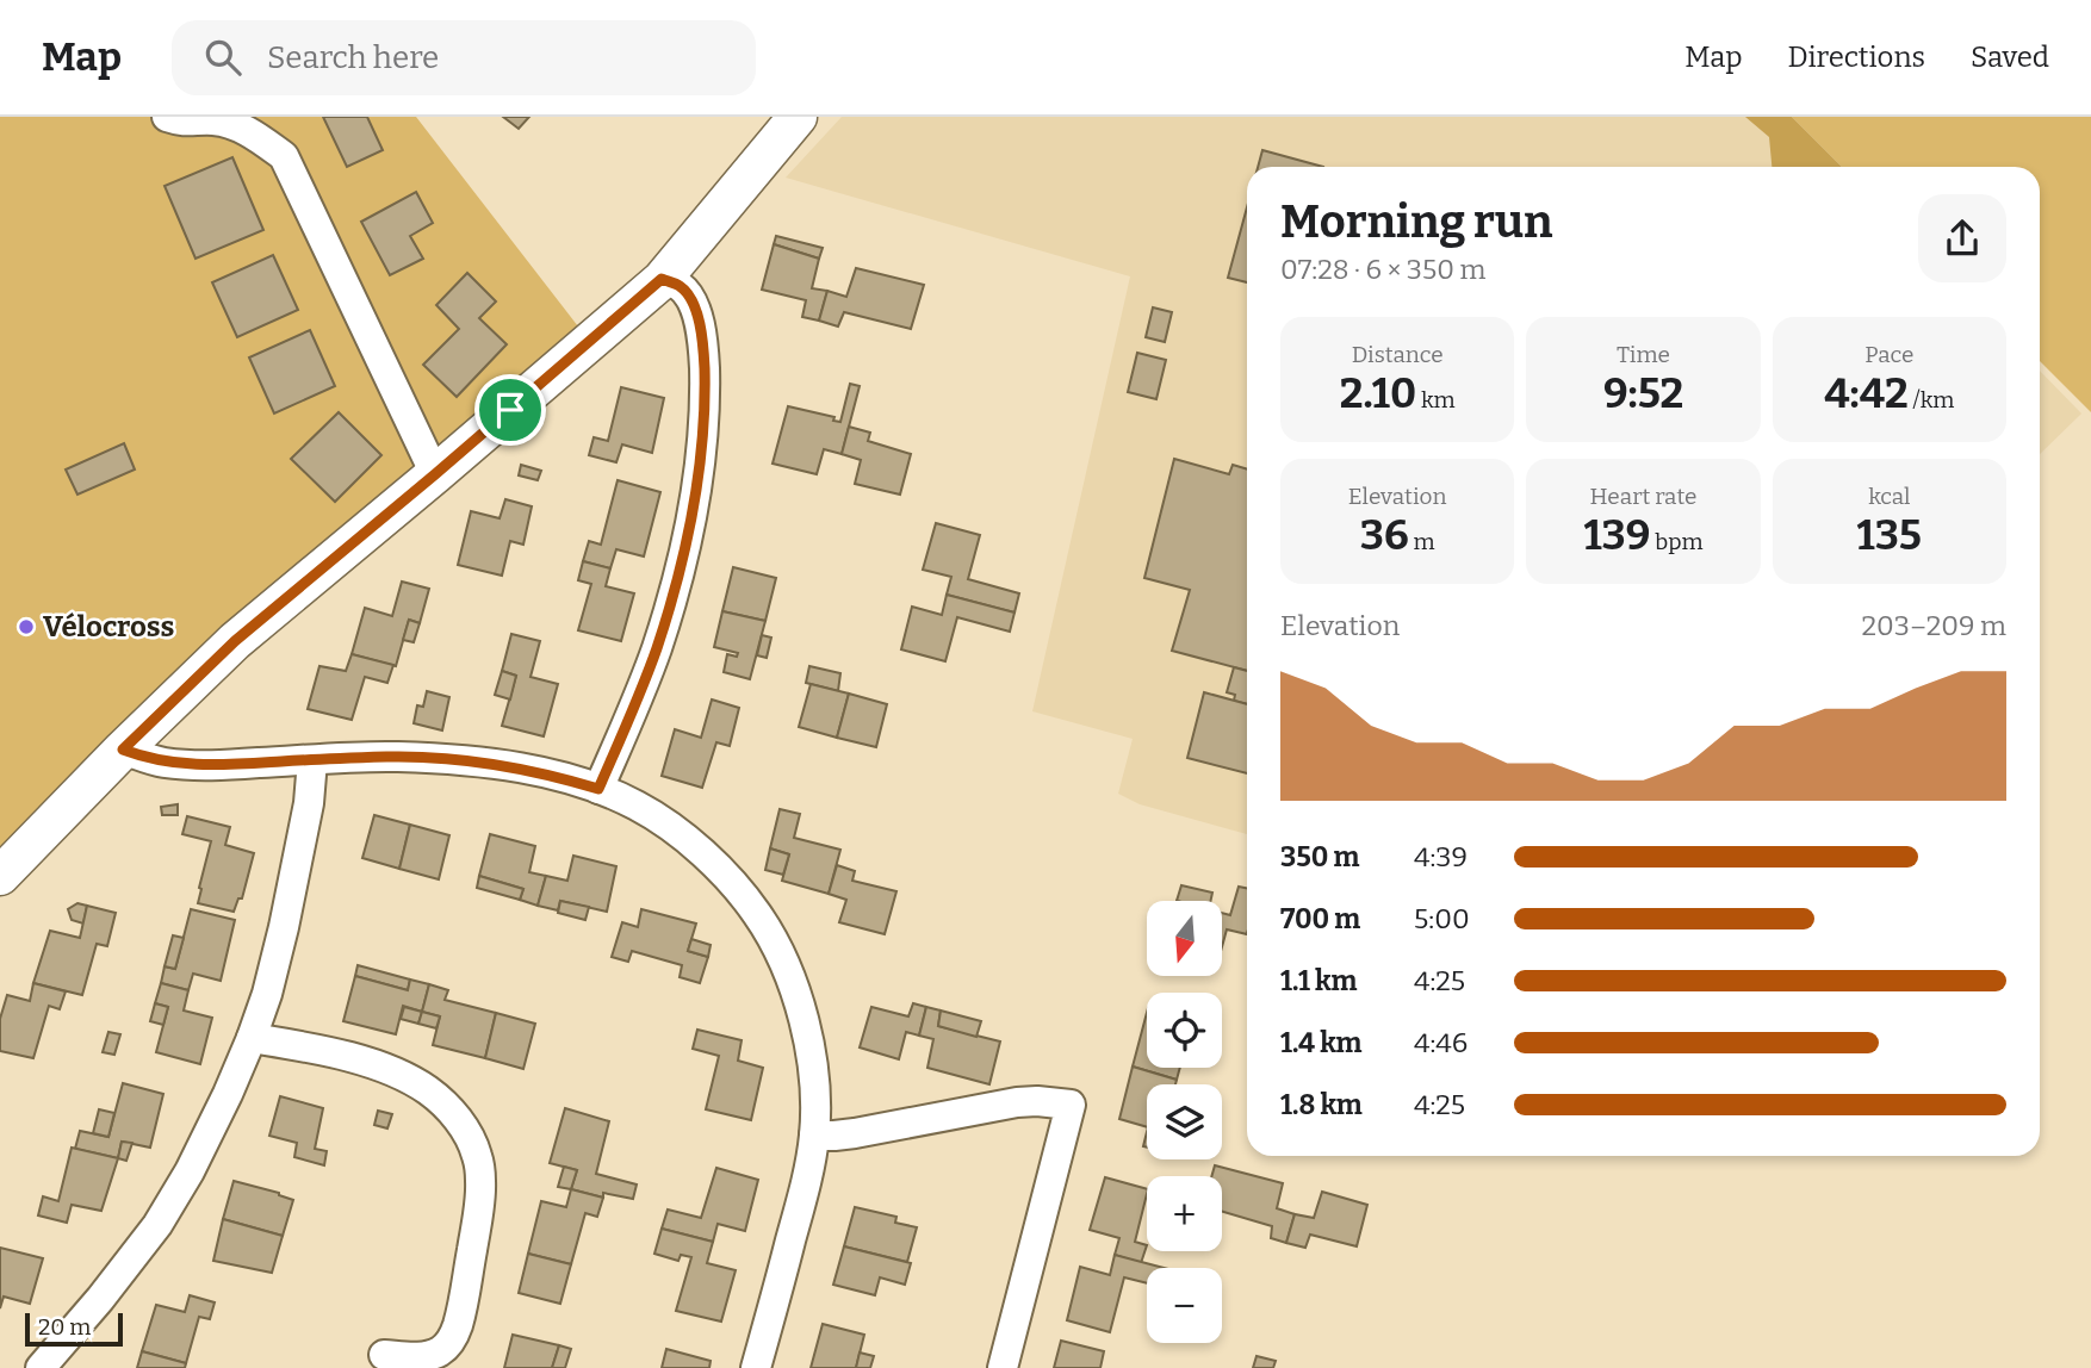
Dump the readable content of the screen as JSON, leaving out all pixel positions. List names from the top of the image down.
{
  "places": ["Vélocross"],
  "scale_bar": "20 m",
  "north": "bottom",
  "page": {
    "header": "Map",
    "search": "Search here",
    "nav": ["Map", "Directions", "Saved"],
    "heading": ["Morning run", "07:28 · 6 × 350 m"],
    "stats": [
      ["Distance", "2.10 km"],
      ["Time", "9:52"],
      ["Pace", "4:42 /km"],
      ["Elevation", "36 m"],
      ["Heart rate", "139 bpm"],
      ["kcal", "135"]
    ],
    "chart": ["Elevation", "203–209 m"],
    "list": [
      {
        "name": "350 m",
        "note": "4:39"
      },
      {
        "name": "700 m",
        "note": "5:00"
      },
      {
        "name": "1.1 km",
        "note": "4:25"
      },
      {
        "name": "1.4 km",
        "note": "4:46"
      },
      {
        "name": "1.8 km",
        "note": "4:25"
      }
    ],
    "map_buttons": ["+", "−"],
    "scale": "20 m"
  }
}
